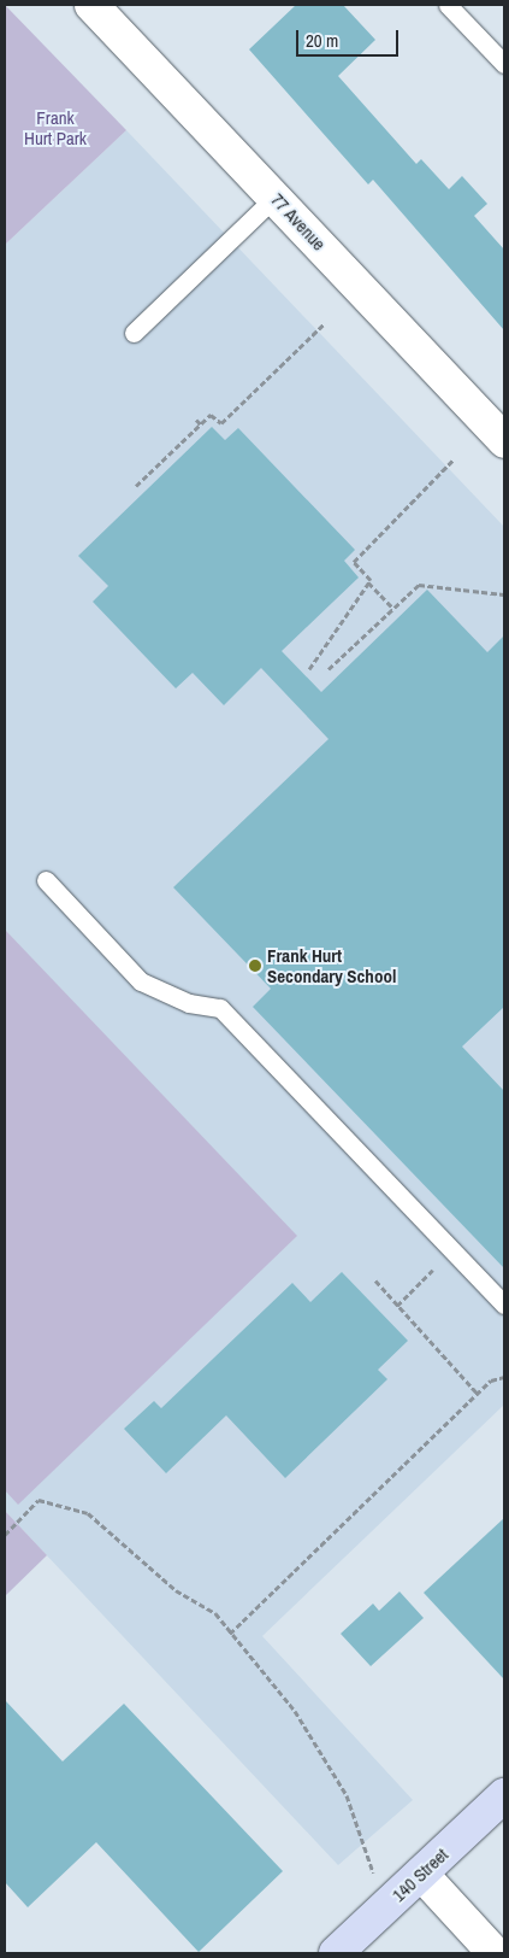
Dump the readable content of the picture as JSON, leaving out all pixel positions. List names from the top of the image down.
{
  "streets": {
    "main road": ["140 Street"],
    "street": ["77 Avenue"]
  },
  "parks": ["Frank Hurt Park"],
  "places": ["Frank Hurt Secondary School"],
  "scale_bar": "20 m"
}
